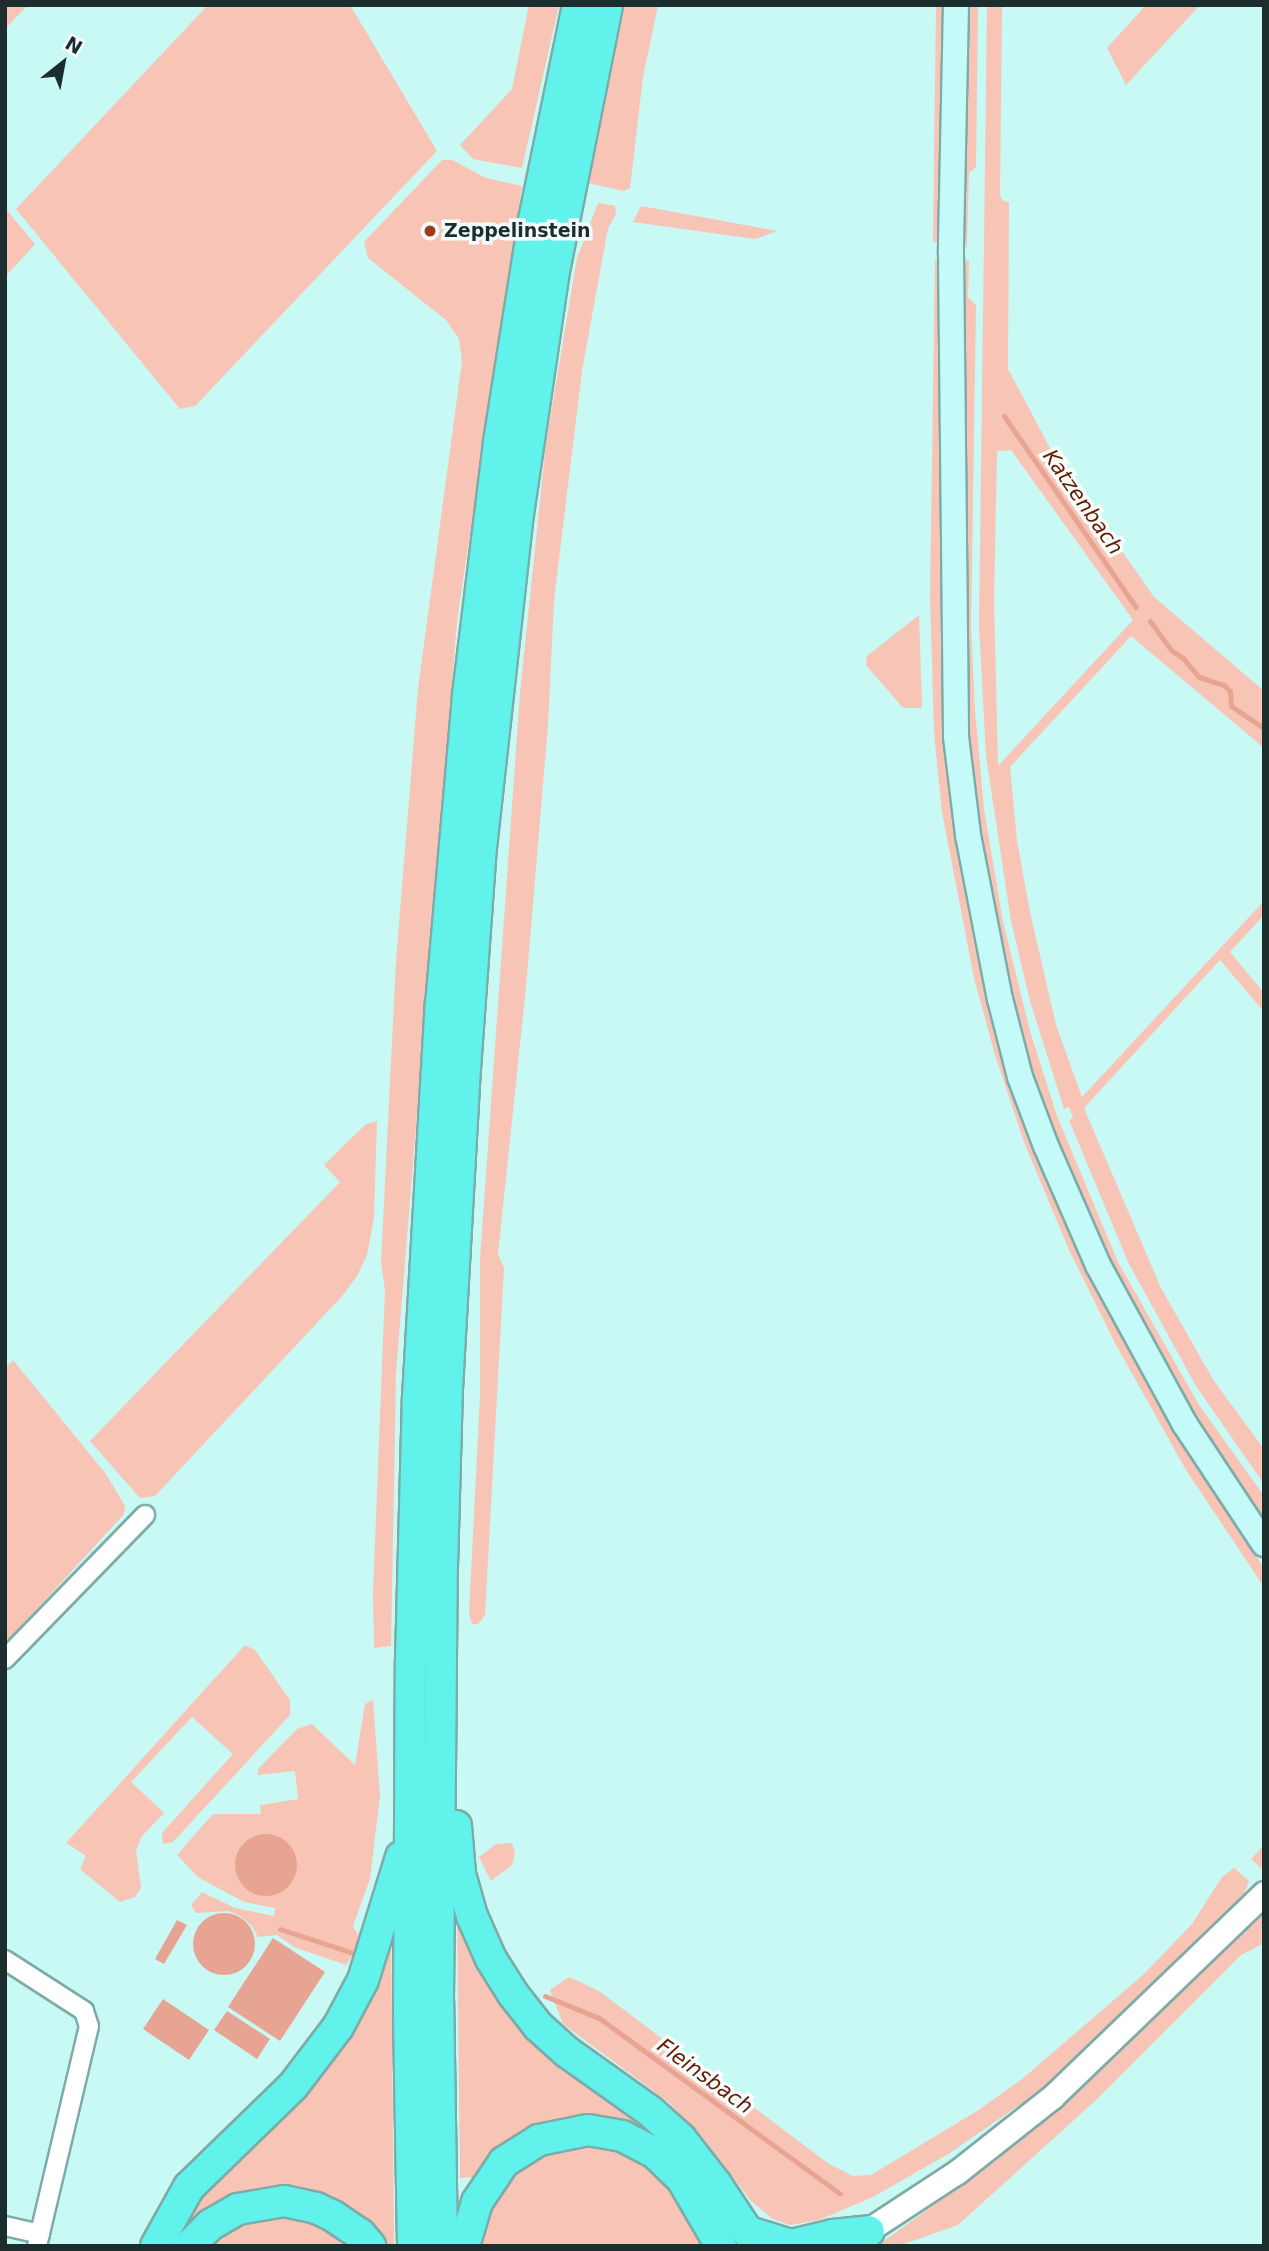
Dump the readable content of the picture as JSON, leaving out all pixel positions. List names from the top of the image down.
{
  "water": ["Katzenbach", "Fleinsbach"],
  "places": ["Zeppelinstein"],
  "north": "top right"
}
